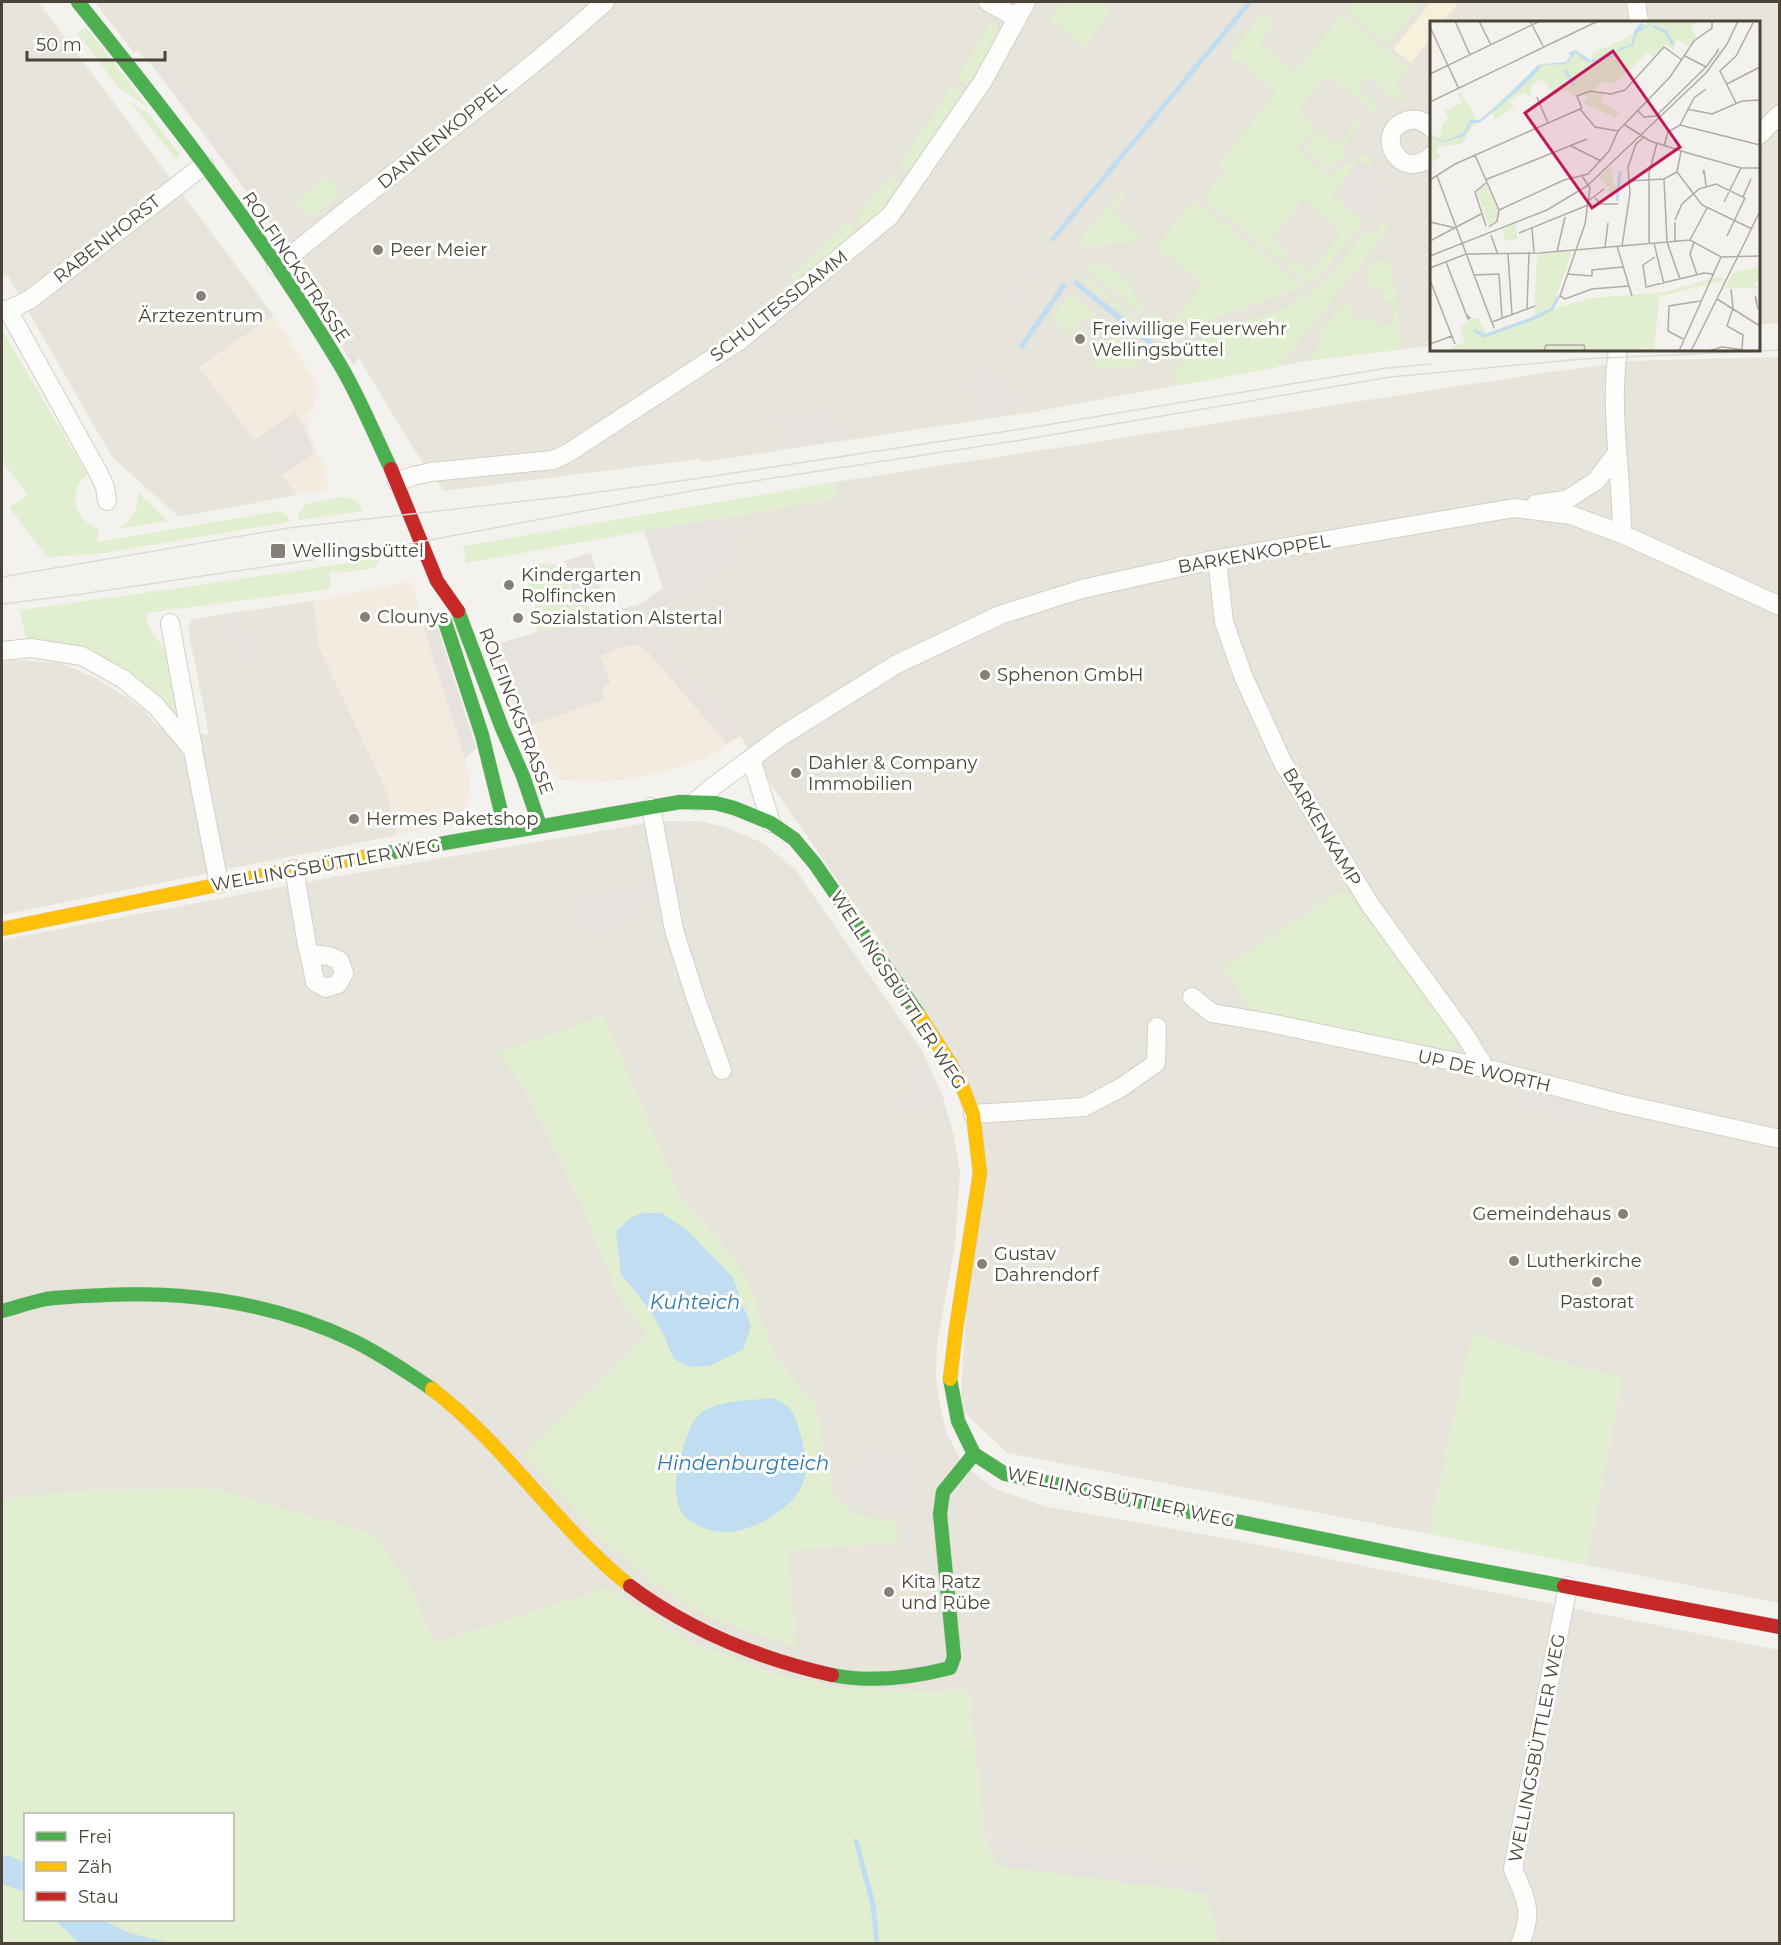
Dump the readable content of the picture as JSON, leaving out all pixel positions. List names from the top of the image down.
{
  "streets": {
    "main road": ["ROLFINCKSTRASSE", "WELLINGSBÜTTLER WEG"],
    "street": [
      "DANNENKOPPEL",
      "RABENHORST",
      "SCHULTESSDAMM",
      "BARKENKOPPEL",
      "BARKENKAMP",
      "UP DE WORTH"
    ]
  },
  "crossings": [
    ["DANNENKOPPEL", "ROLFINCKSTRASSE"],
    ["RABENHORST", "ROLFINCKSTRASSE"],
    ["ROLFINCKSTRASSE", "SCHULTESSDAMM"],
    ["ROLFINCKSTRASSE", "WELLINGSBÜTTLER WEG"],
    ["BARKENKOPPEL", "BARKENKAMP"],
    ["BARKENKOPPEL", "WELLINGSBÜTTLER WEG"],
    ["BARKENKAMP", "UP DE WORTH"]
  ],
  "water": ["Kuhteich", "Hindenburgteich"],
  "places": {
    "other": [
      "Peer Meier",
      "Ärztezentrum",
      "Freiwillige Feuerwehr Wellingsbüttel",
      "Kindergarten Rolfincken",
      "Clounys",
      "Sozialstation Alstertal",
      "Sphenon GmbH",
      "Dahler & Company Immobilien",
      "Hermes Paketshop",
      "Gemeindehaus",
      "Lutherkirche",
      "Gustav Dahrendorf",
      "Pastorat",
      "Kita Ratz und Rübe"
    ],
    "transit": ["Wellingsbüttel"]
  },
  "legend": ["Frei", "Zäh", "Stau"],
  "scale_bar": "50 m"
}
